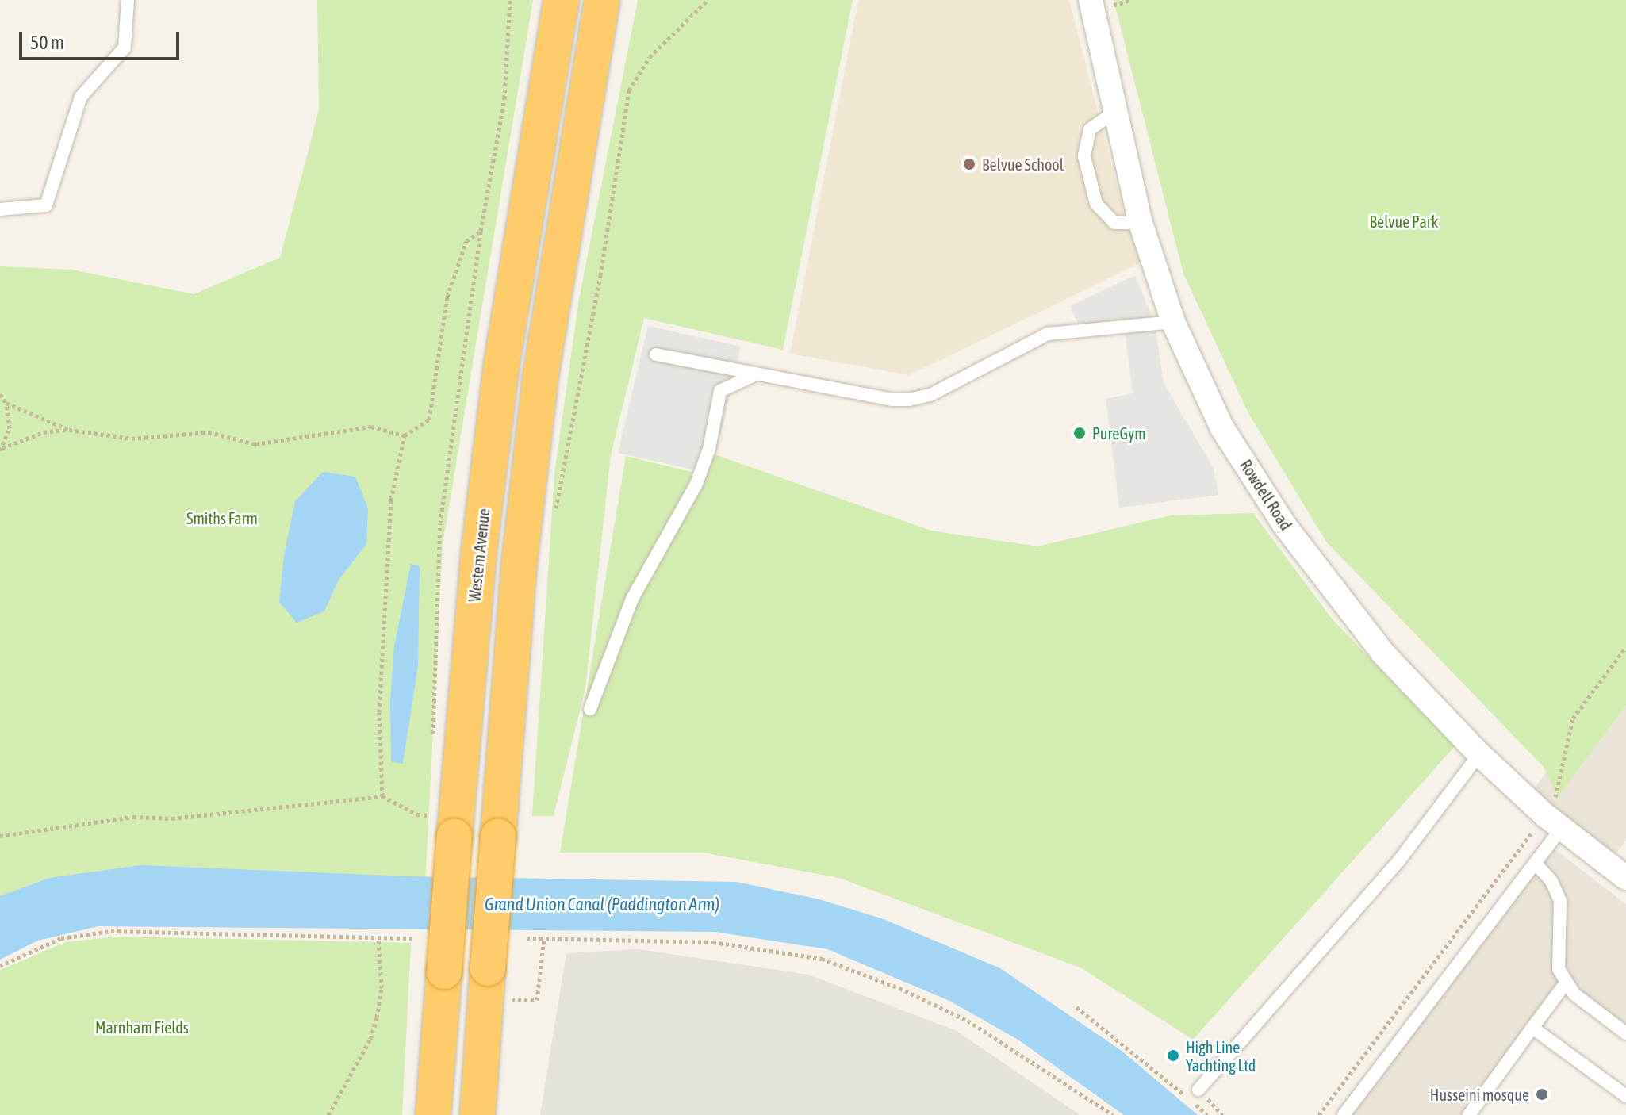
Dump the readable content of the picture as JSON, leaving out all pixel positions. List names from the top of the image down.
{
  "streets": {
    "highway": ["Western Avenue"],
    "street": ["Rowdell Road"]
  },
  "water": ["Grand Union Canal (Paddington Arm)"],
  "parks": ["Belvue Park", "Smiths Farm", "Marnham Fields"],
  "places": [
    "Belvue School",
    "PureGym",
    "High Line Yachting Ltd",
    "Husseini mosque"
  ],
  "scale_bar": "50 m"
}
